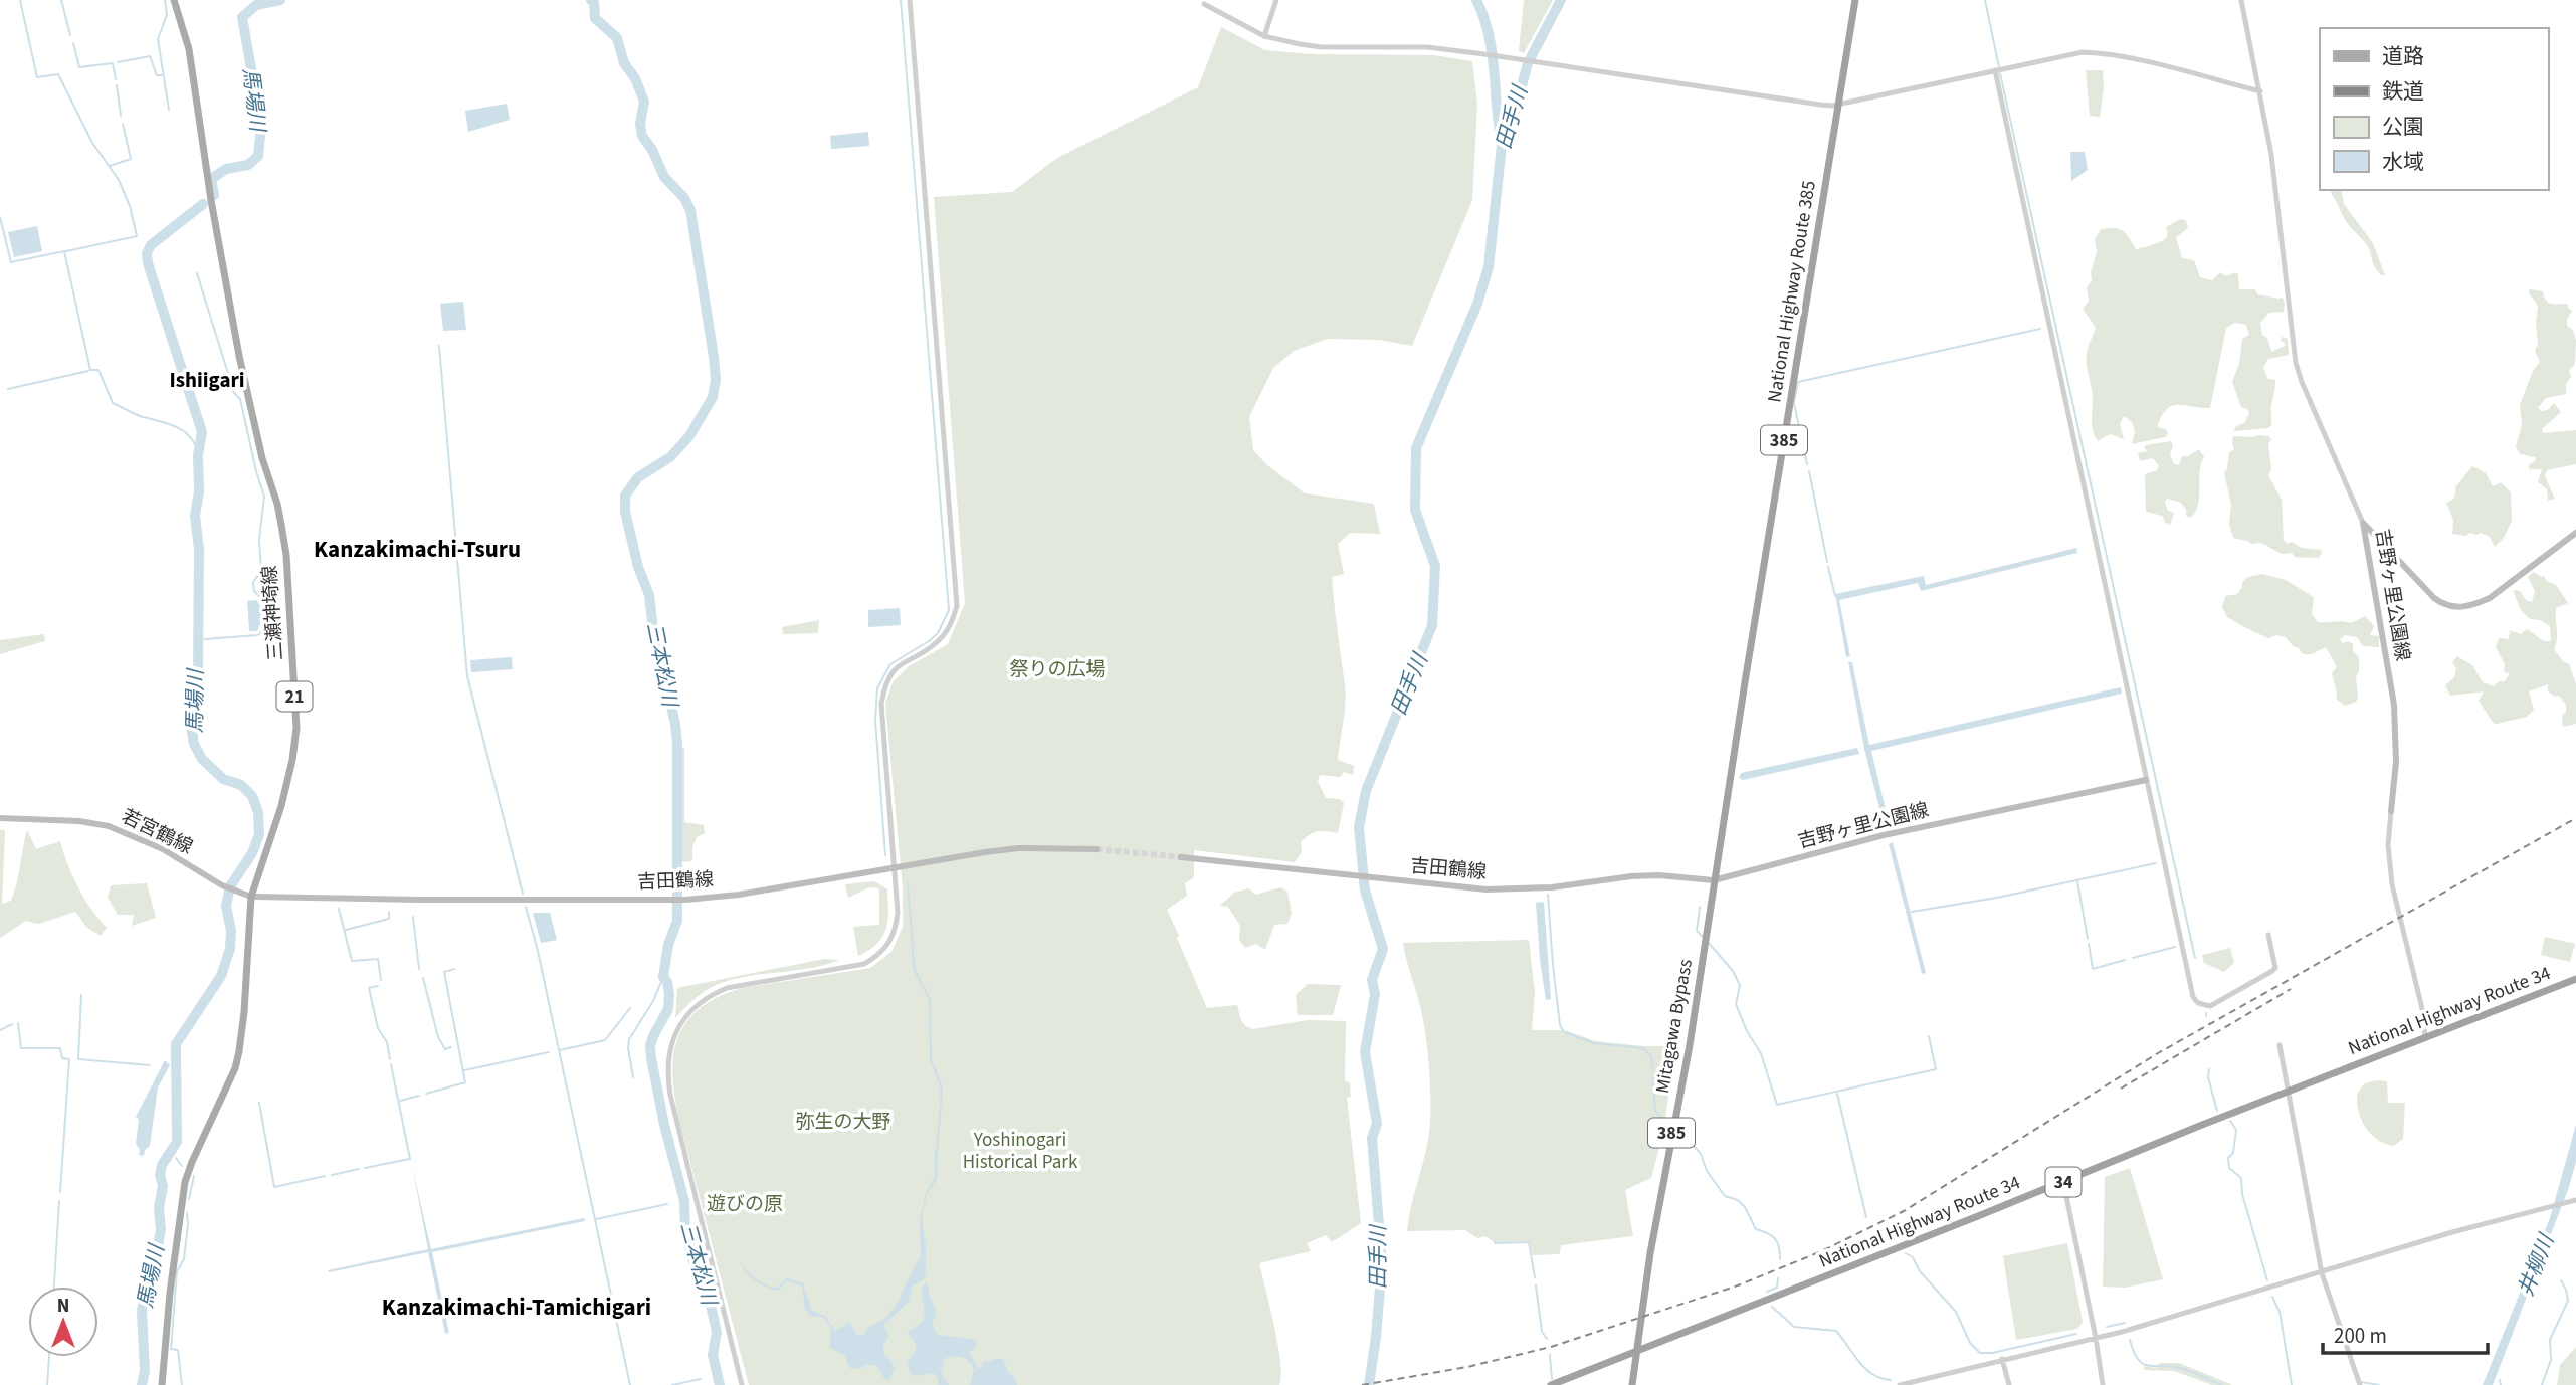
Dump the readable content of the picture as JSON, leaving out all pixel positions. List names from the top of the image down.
{
  "streets": {
    "highway": [
      "National Highway Route 385",
      "385",
      "National Highway Route 34",
      "Mitagawa Bypass",
      "34"
    ],
    "main road": [
      "吉野ヶ里公園線",
      "三瀬神埼線",
      "21",
      "若宮鶴線",
      "吉田鶴線"
    ]
  },
  "crossings": [
    ["National Highway Route 385", "吉野ヶ里公園線"],
    ["National Highway Route 385", "吉田鶴線"],
    ["National Highway Route 385", "Mitagawa Bypass"],
    ["吉野ヶ里公園線", "吉田鶴線"],
    ["吉野ヶ里公園線", "Mitagawa Bypass"],
    ["三瀬神埼線", "若宮鶴線"],
    ["三瀬神埼線", "吉田鶴線"],
    ["若宮鶴線", "吉田鶴線"],
    ["吉田鶴線", "Mitagawa Bypass"],
    ["National Highway Route 34", "Mitagawa Bypass"]
  ],
  "districts": ["Ishiigari", "Kanzakimachi-Tsuru", "Kanzakimachi-Tamichigari"],
  "water": [
    "馬場川",
    "田手川",
    "三本松川",
    "井柳川"
  ],
  "parks": [
    "祭りの広場",
    "弥生の大野",
    "Yoshinogari Historical Park",
    "遊びの原"
  ],
  "legend": [
    "道路",
    "鉄道",
    "公園",
    "水域"
  ],
  "scale_bar": "200 m",
  "north": "top"
}
